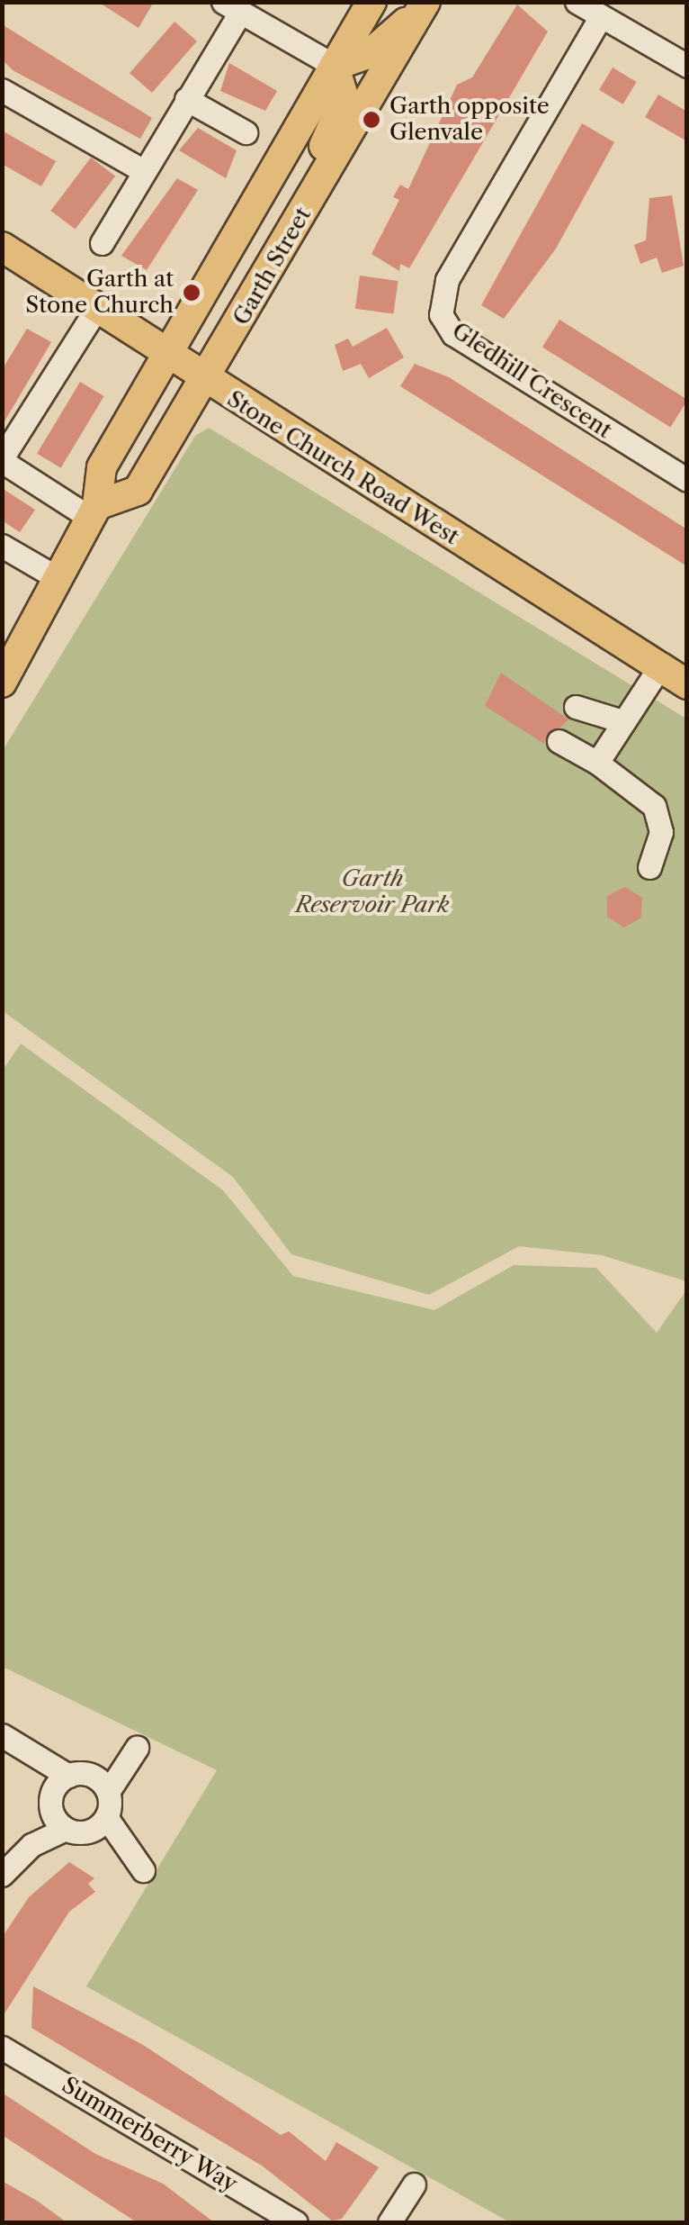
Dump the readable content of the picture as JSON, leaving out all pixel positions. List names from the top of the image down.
{
  "streets": {
    "main road": ["Garth Street", "Stone Church Road West"],
    "street": ["Gledhill Crescent", "Summerberry Way"]
  },
  "crossings": [
    ["Garth Street", "Stone Church Road West"]
  ],
  "parks": ["Garth Reservoir Park"],
  "places": ["Garth opposite Glenvale", "Garth at Stone Church"]
}
